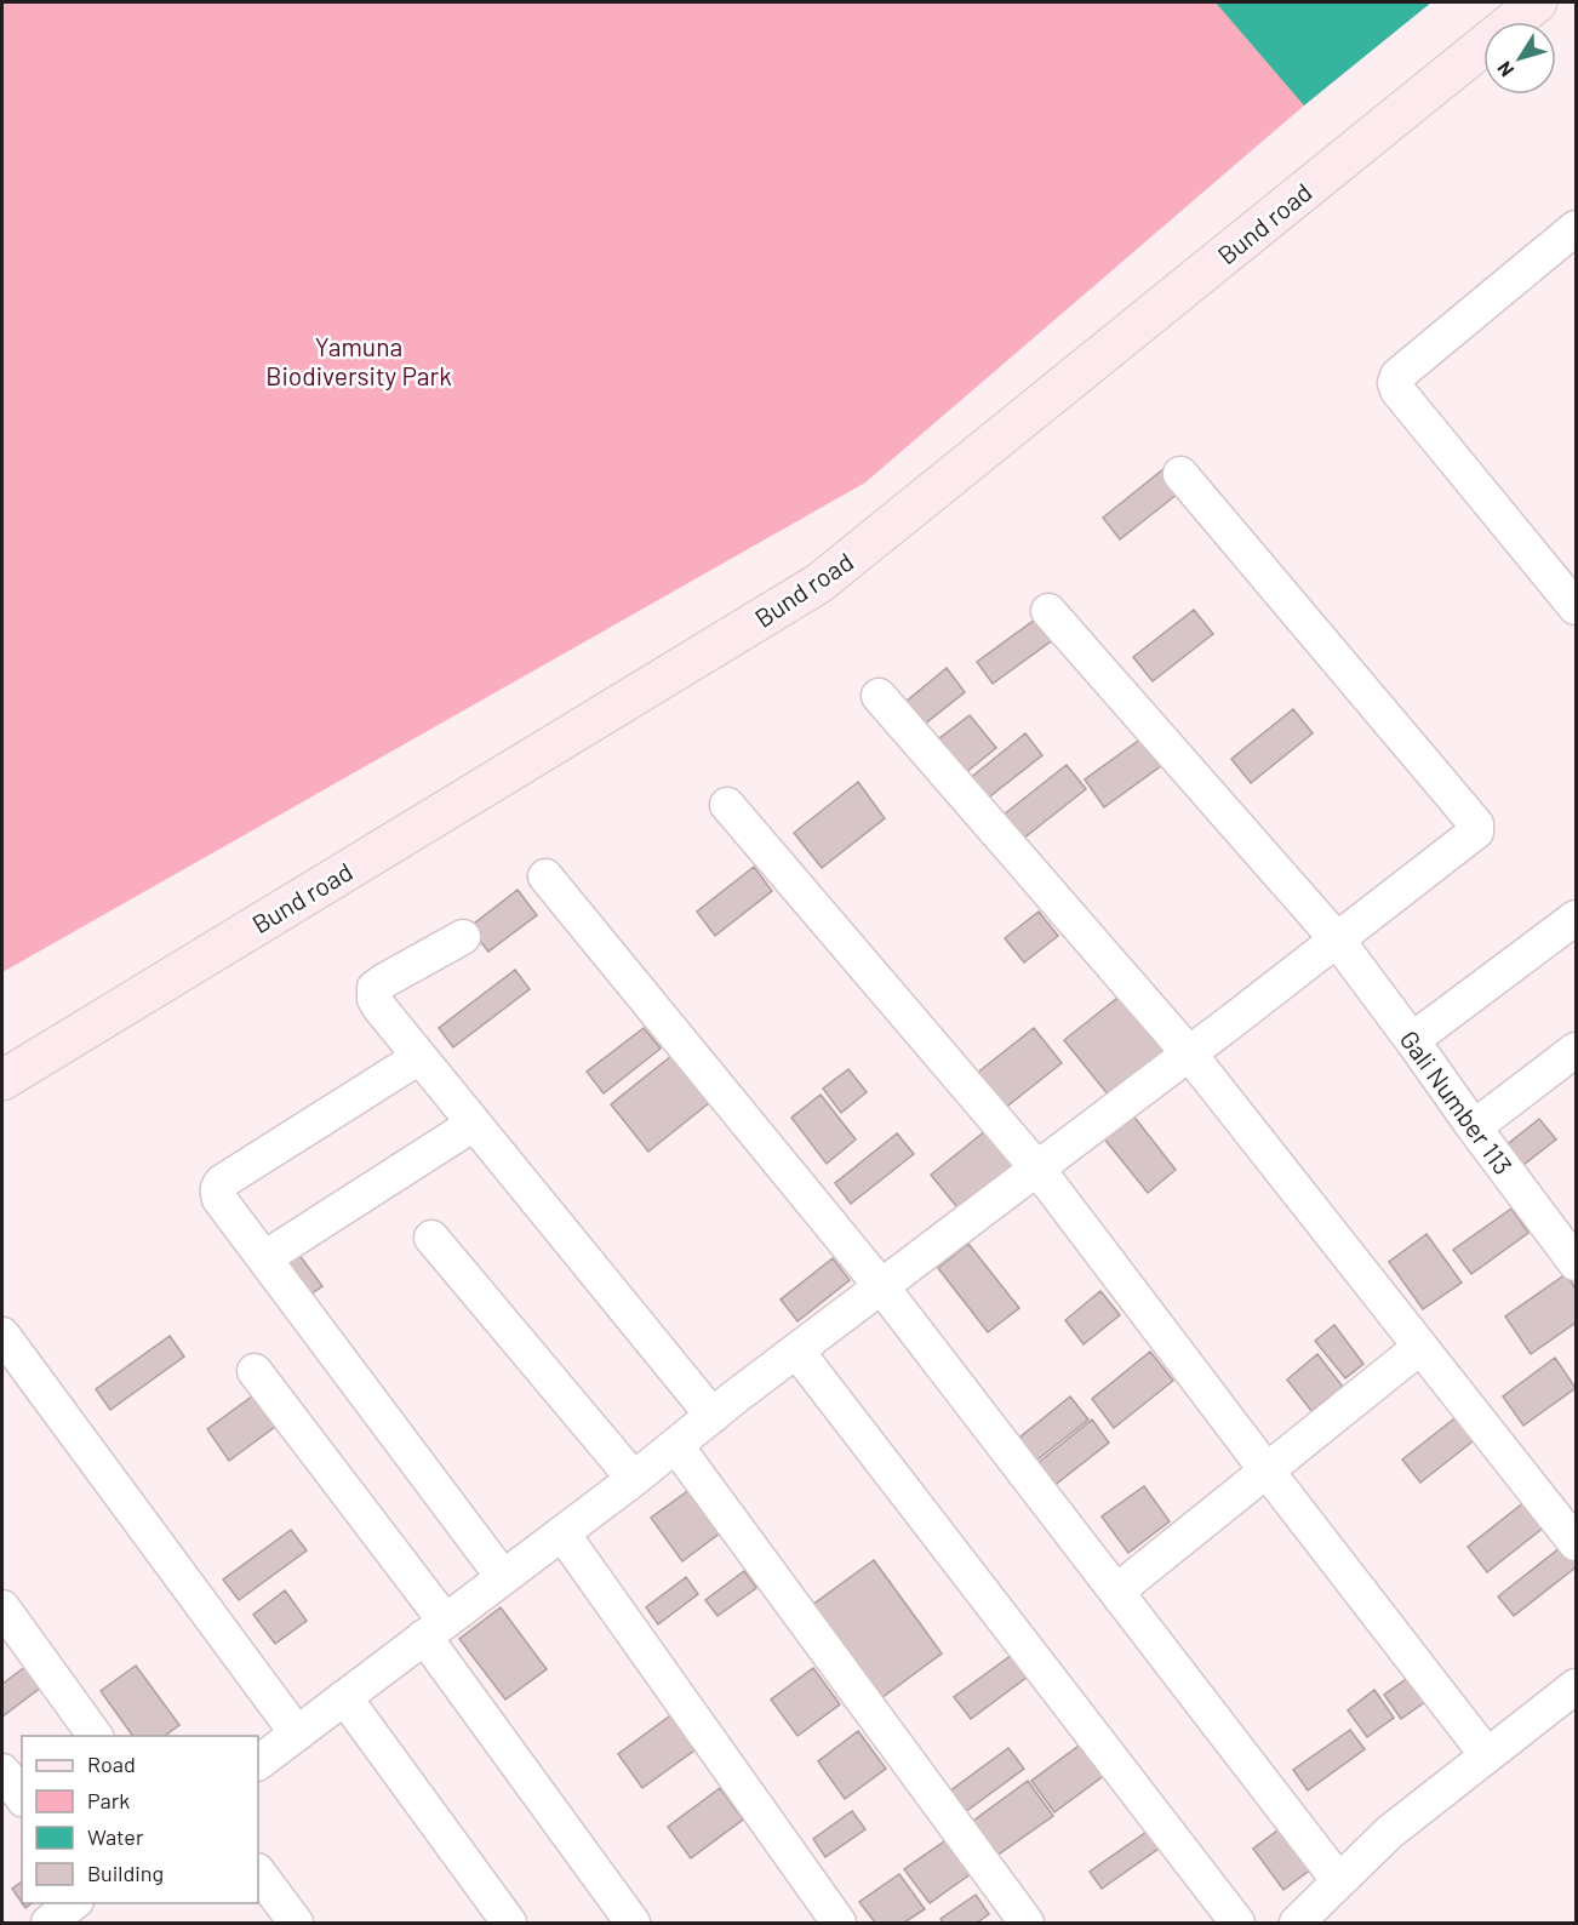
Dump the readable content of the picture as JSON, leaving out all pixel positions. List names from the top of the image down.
{
  "streets": {
    "street": ["Bund road", "Gali Number 113"]
  },
  "parks": ["Yamuna Biodiversity Park"],
  "legend": [
    "Road",
    "Park",
    "Water",
    "Building"
  ],
  "north": "bottom left"
}
